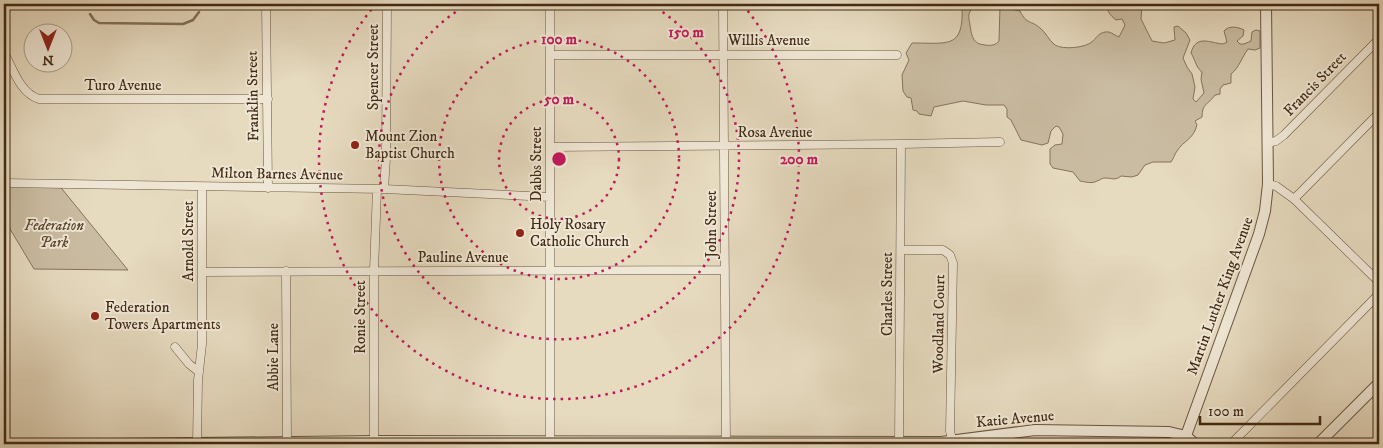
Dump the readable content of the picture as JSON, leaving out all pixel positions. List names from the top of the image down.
{
  "streets": {
    "street": [
      "Willis Avenue",
      "Spencer Street",
      "Francis Street",
      "Turo Avenue",
      "Franklin Street",
      "Rosa Avenue",
      "Dabbs Street",
      "Milton Barnes Avenue",
      "John Street",
      "Arnold Street",
      "Pauline Avenue",
      "Charles Street",
      "Martin Luther King Avenue",
      "Ronie Street",
      "Woodland Court",
      "Abbie Lane",
      "Katie Avenue"
    ]
  },
  "crossings": [
    ["Willis Avenue", "Dabbs Street"],
    ["Willis Avenue", "John Street"],
    ["Spencer Street", "Milton Barnes Avenue"],
    ["Spencer Street", "Ronie Street"],
    ["Francis Street", "Martin Luther King Avenue"],
    ["Turo Avenue", "Franklin Street"],
    ["Franklin Street", "Milton Barnes Avenue"],
    ["Rosa Avenue", "Dabbs Street"],
    ["Rosa Avenue", "John Street"],
    ["Rosa Avenue", "Charles Street"],
    ["Dabbs Street", "Milton Barnes Avenue"],
    ["Dabbs Street", "Pauline Avenue"],
    ["Dabbs Street", "Katie Avenue"],
    ["Milton Barnes Avenue", "Arnold Street"],
    ["Milton Barnes Avenue", "Ronie Street"],
    ["John Street", "Pauline Avenue"],
    ["John Street", "Katie Avenue"],
    ["Arnold Street", "Pauline Avenue"],
    ["Arnold Street", "Katie Avenue"],
    ["Pauline Avenue", "Ronie Street"],
    ["Pauline Avenue", "Abbie Lane"],
    ["Charles Street", "Woodland Court"],
    ["Charles Street", "Katie Avenue"],
    ["Martin Luther King Avenue", "Katie Avenue"],
    ["Ronie Street", "Katie Avenue"],
    ["Woodland Court", "Katie Avenue"],
    ["Abbie Lane", "Katie Avenue"]
  ],
  "parks": ["Federation Park"],
  "places": ["Mount Zion Baptist Church", "Holy Rosary Catholic Church", "Federation Towers Apartments"],
  "scale_bar": "100 m",
  "north": "bottom",
  "rings": [
    "150 m",
    "100 m",
    "50 m",
    "200 m"
  ]
}
